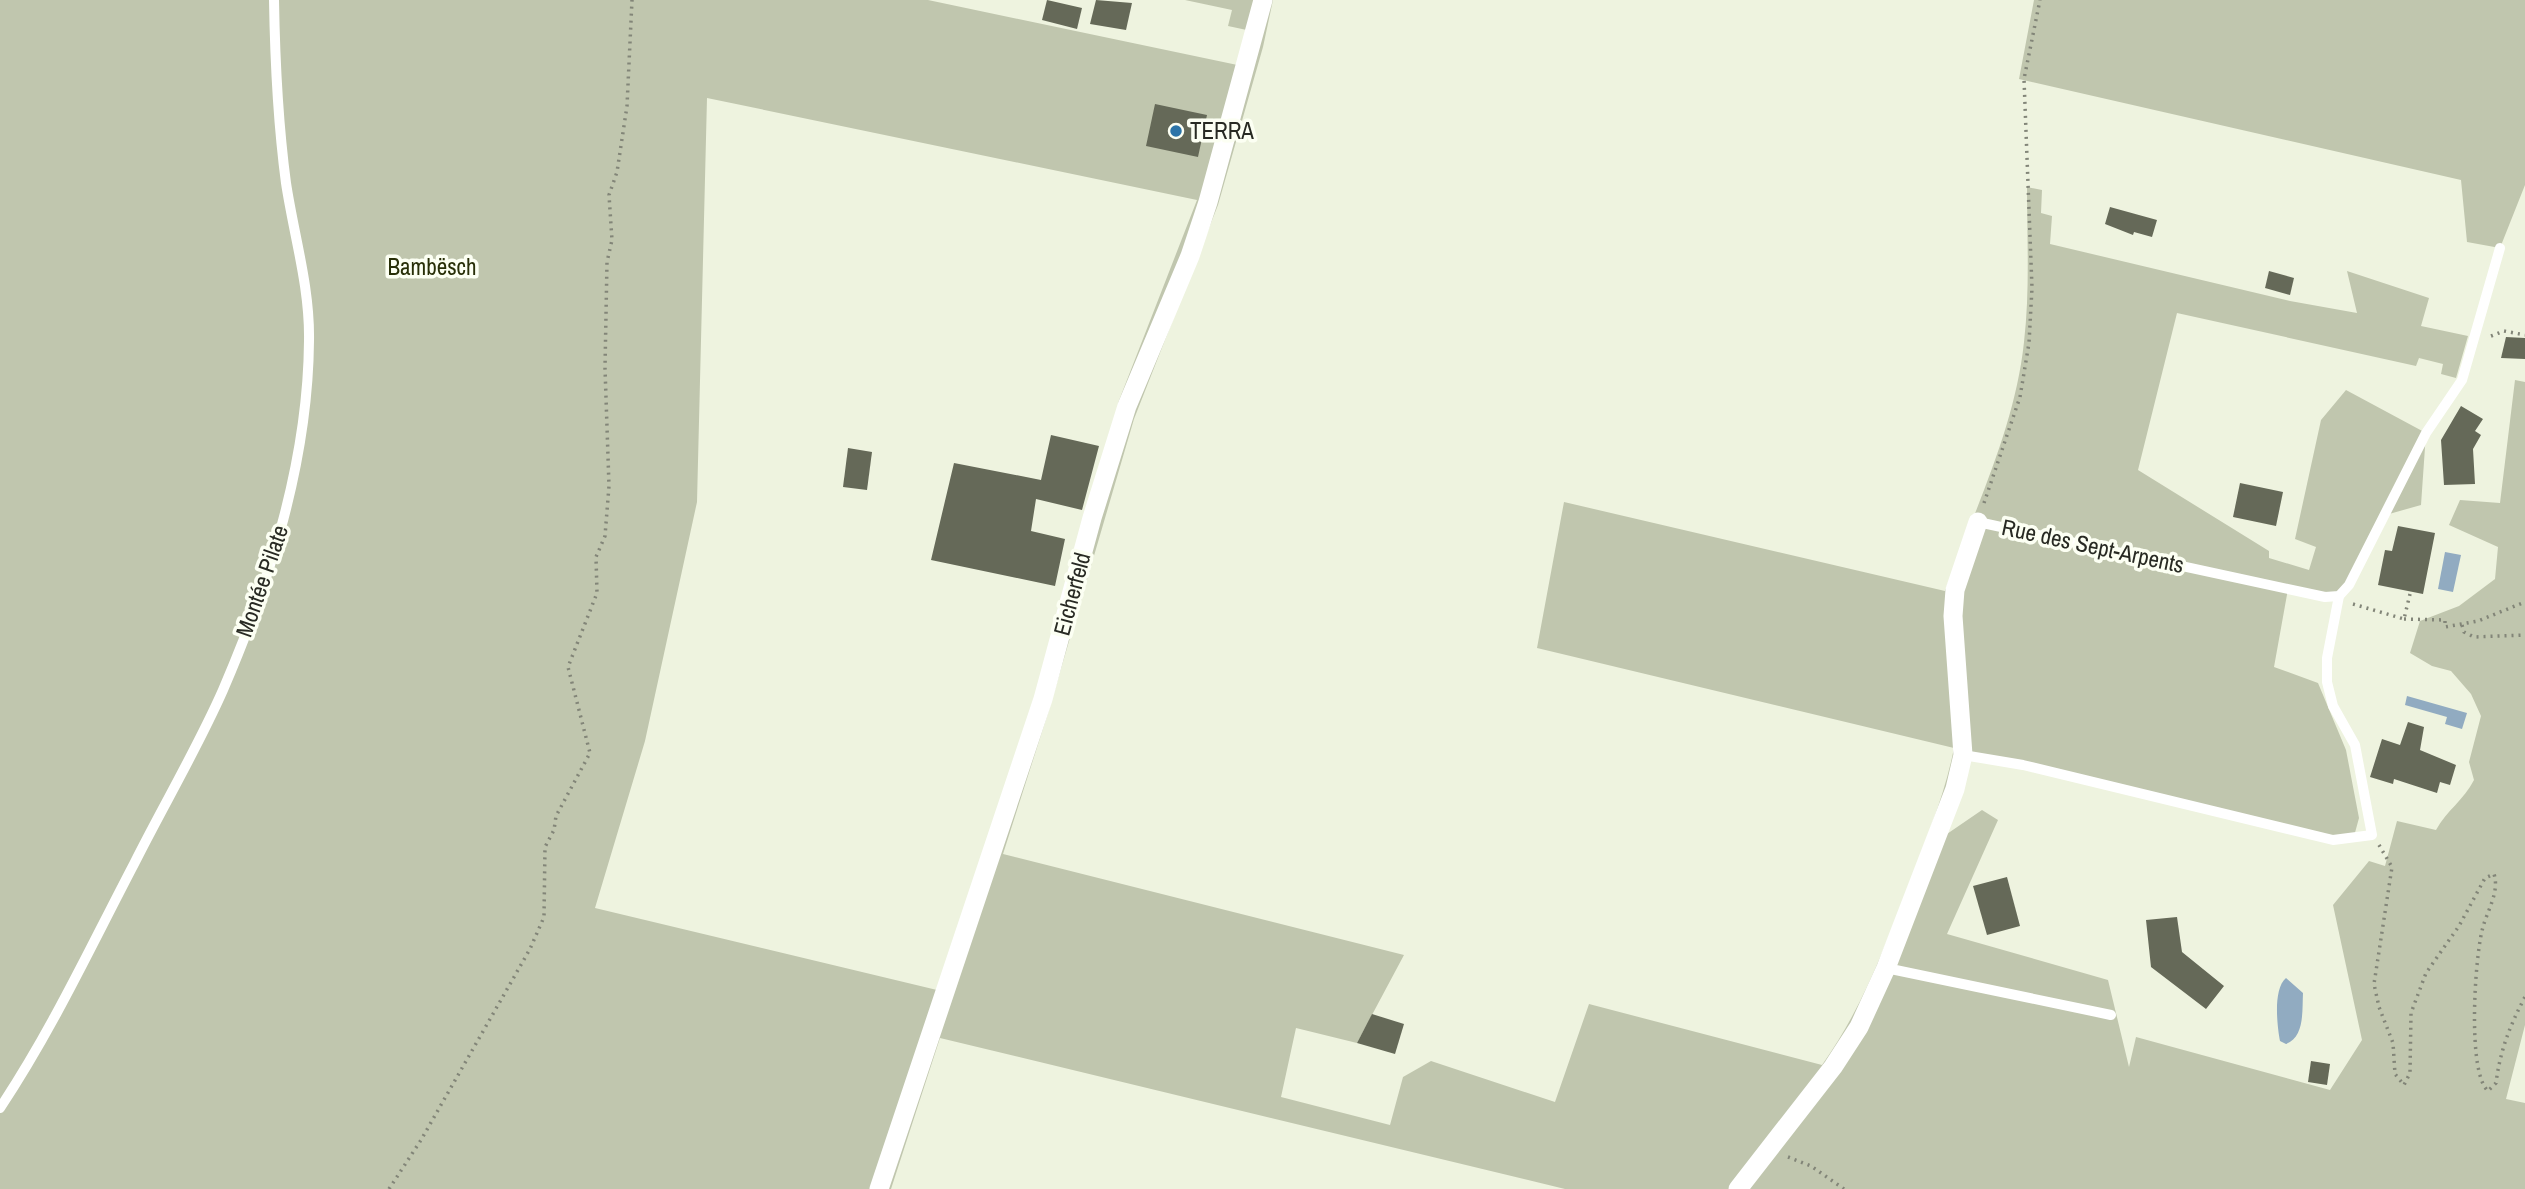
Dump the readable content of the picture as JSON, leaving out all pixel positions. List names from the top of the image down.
{
  "streets": {
    "street": ["Rue des Sept-Arpents", "Eicherfeld"],
    "lane": ["Montée Pilate"]
  },
  "parks": ["Bambësch"],
  "places": ["TERRA"]
}
